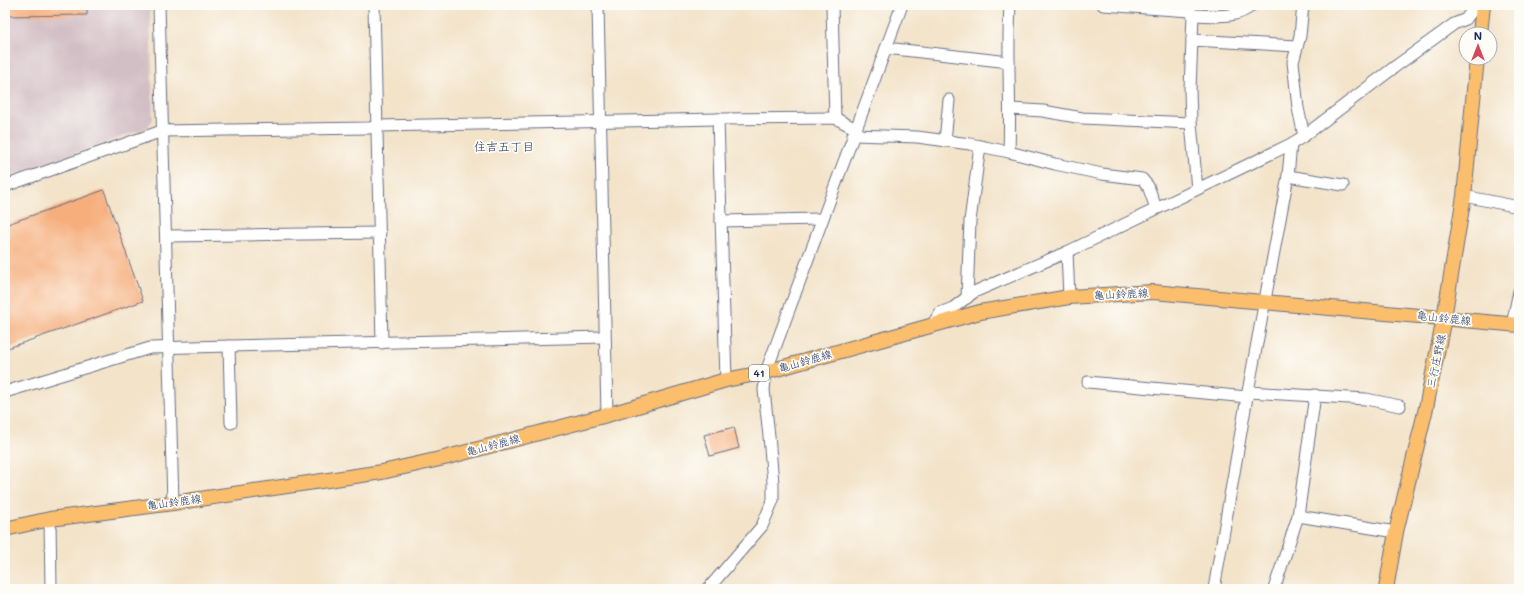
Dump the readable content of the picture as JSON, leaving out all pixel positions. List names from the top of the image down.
{
  "streets": {
    "main road": ["亀山鈴鹿線", "三行庄野線", "41"]
  },
  "crossings": [
    ["亀山鈴鹿線", "三行庄野線"]
  ],
  "districts": ["住吉五丁目"],
  "north": "top"
}
